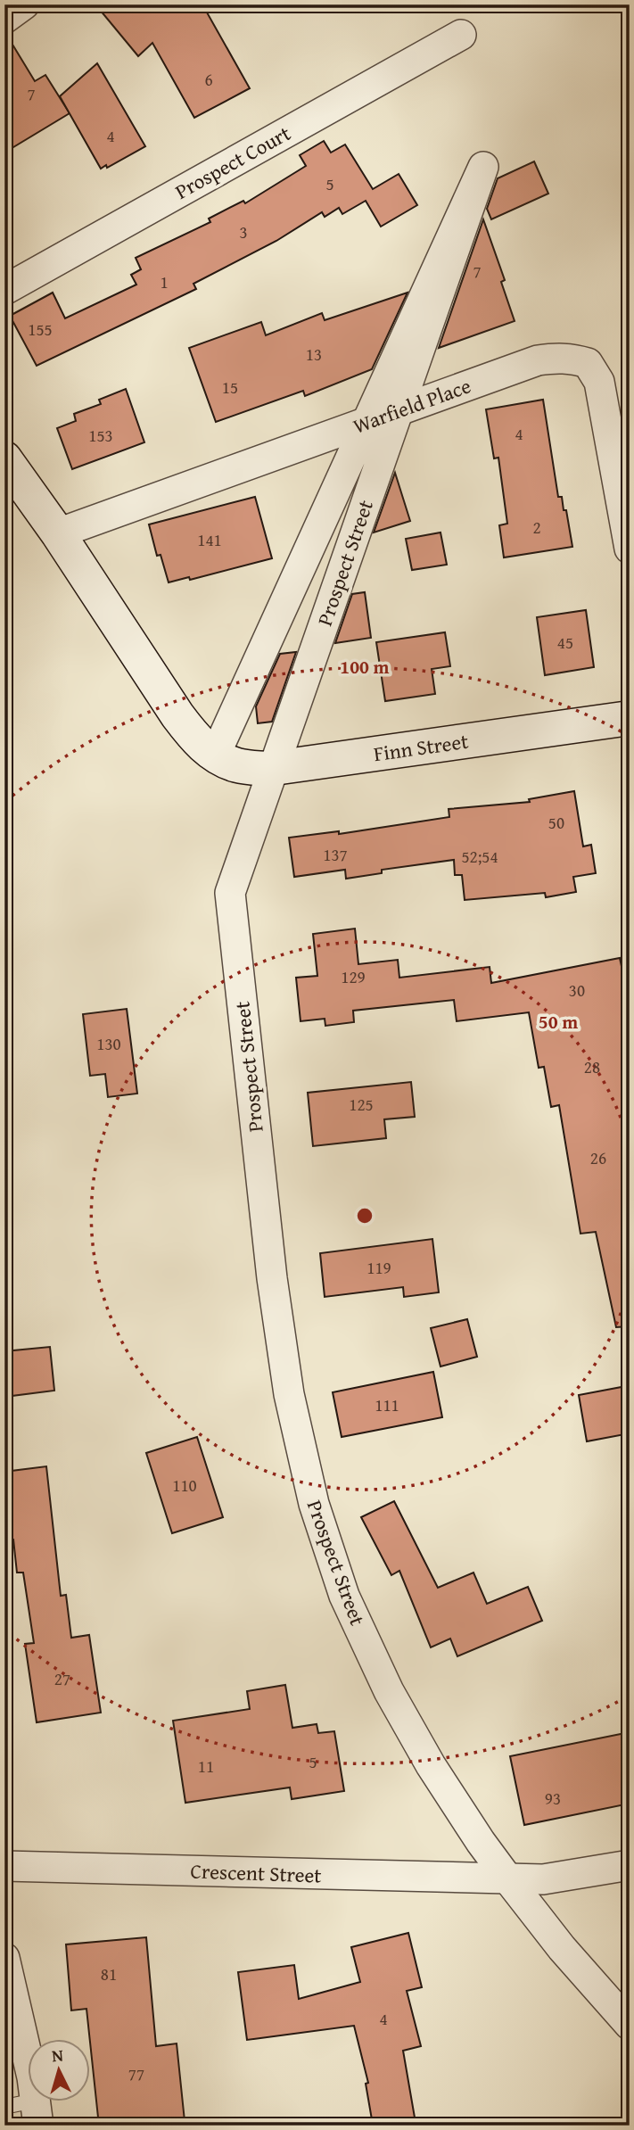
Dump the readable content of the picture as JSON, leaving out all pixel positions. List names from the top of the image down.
{
  "streets": {
    "main road": ["Finn Street"],
    "street": [
      "Prospect Court",
      "Warfield Place",
      "Prospect Street",
      "Crescent Street"
    ]
  },
  "crossings": [
    ["Prospect Street", "Finn Street"],
    ["Prospect Street", "Crescent Street"]
  ],
  "house_numbers": [
    "6",
    "7",
    "4",
    "5",
    "3",
    "7",
    "1",
    "155",
    "13",
    "15",
    "4",
    "153",
    "2",
    "141",
    "45",
    "50",
    "137",
    "52;54",
    "129",
    "30",
    "130",
    "28",
    "125",
    "26",
    "119",
    "111",
    "110",
    "27",
    "5",
    "11",
    "93",
    "81",
    "4",
    "77"
  ],
  "north": "top",
  "rings": ["100 m", "50 m"]
}
